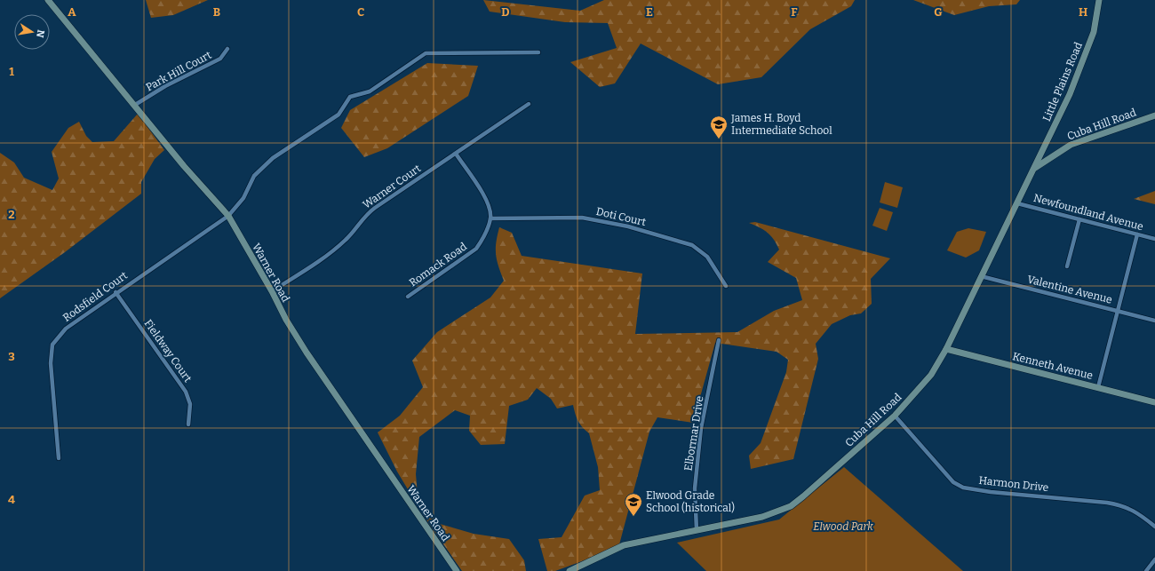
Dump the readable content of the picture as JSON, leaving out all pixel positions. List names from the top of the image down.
{
  "streets": {
    "street": [
      "Park Hill Court",
      "Little Plains Road",
      "Cuba Hill Road",
      "Warner Court",
      "Newfoundland Avenue",
      "Doti Court",
      "Romack Road",
      "Warner Road",
      "Valentine Avenue",
      "Rodsfield Court",
      "Fieldway Court",
      "Kenneth Avenue",
      "Elbormar Drive",
      "Harmon Drive"
    ]
  },
  "crossings": [
    ["Park Hill Court", "Warner Road"],
    ["Little Plains Road", "Cuba Hill Road"],
    ["Cuba Hill Road", "Newfoundland Avenue"],
    ["Cuba Hill Road", "Valentine Avenue"],
    ["Cuba Hill Road", "Kenneth Avenue"],
    ["Cuba Hill Road", "Elbormar Drive"],
    ["Cuba Hill Road", "Harmon Drive"],
    ["Warner Court", "Warner Road"],
    ["Doti Court", "Romack Road"],
    ["Warner Road", "Rodsfield Court"],
    ["Rodsfield Court", "Fieldway Court"]
  ],
  "parks": ["Elwood Park"],
  "places": {
    "school or university": ["James H. Boyd Intermediate School", "Elwood Grade School (historical)"]
  },
  "north": "right",
  "grid": {
    "columns": [
      "A",
      "B",
      "C",
      "D",
      "E",
      "F",
      "G",
      "H"
    ],
    "rows": [
      "1",
      "2",
      "3",
      "4"
    ]
  }
}
